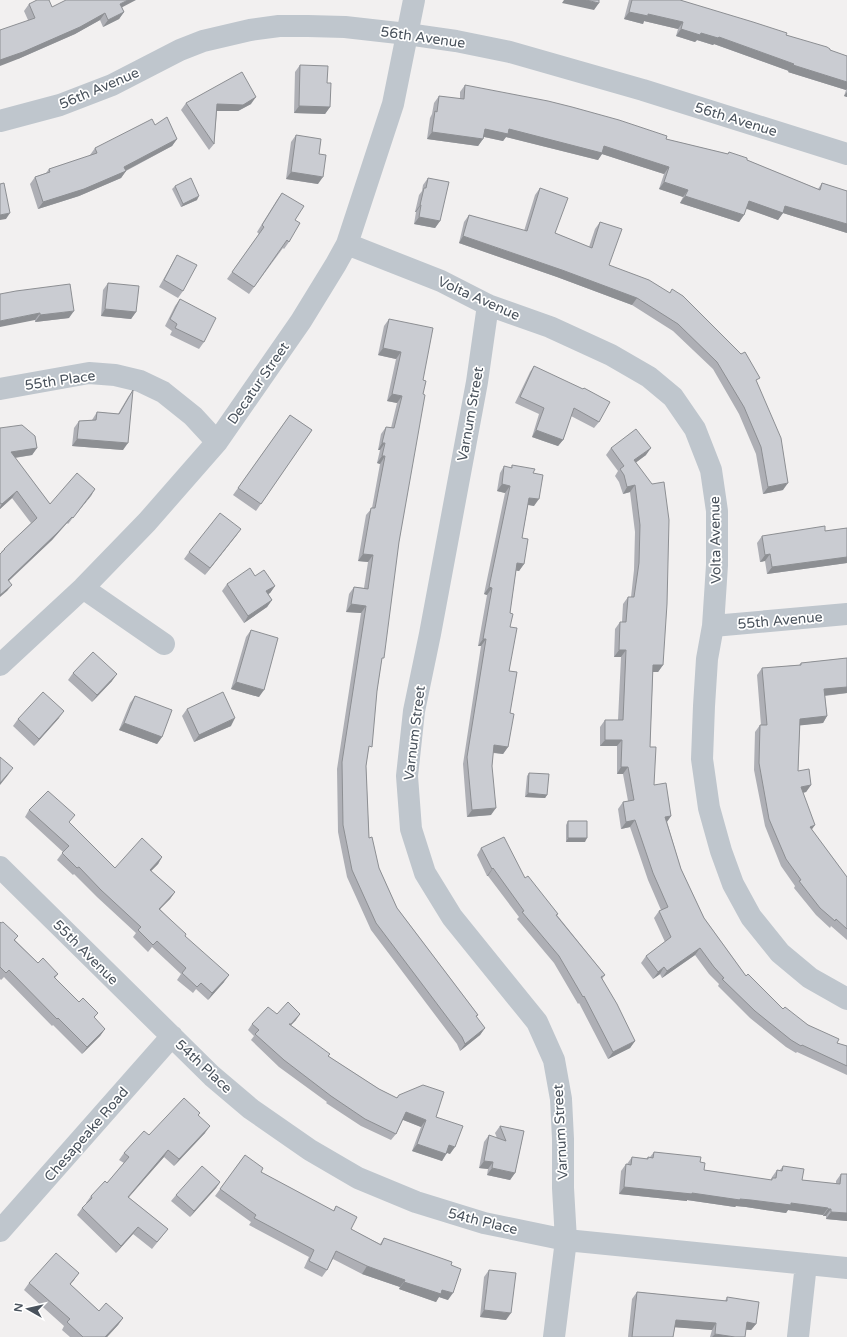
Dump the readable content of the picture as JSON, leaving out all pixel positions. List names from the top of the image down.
{
  "streets": {
    "street": [
      "56th Avenue",
      "Volta Avenue",
      "55th Place",
      "Decatur Street",
      "Varnum Street",
      "55th Avenue",
      "54th Place",
      "Chesapeake Road"
    ]
  },
  "crossings": [
    ["56th Avenue", "Decatur Street"],
    ["Volta Avenue", "Decatur Street"],
    ["Volta Avenue", "Varnum Street"],
    ["Volta Avenue", "55th Avenue"],
    ["55th Place", "Decatur Street"],
    ["Varnum Street", "54th Place"],
    ["55th Avenue", "54th Place"],
    ["55th Avenue", "Chesapeake Road"],
    ["54th Place", "Chesapeake Road"]
  ],
  "north": "left"
}
